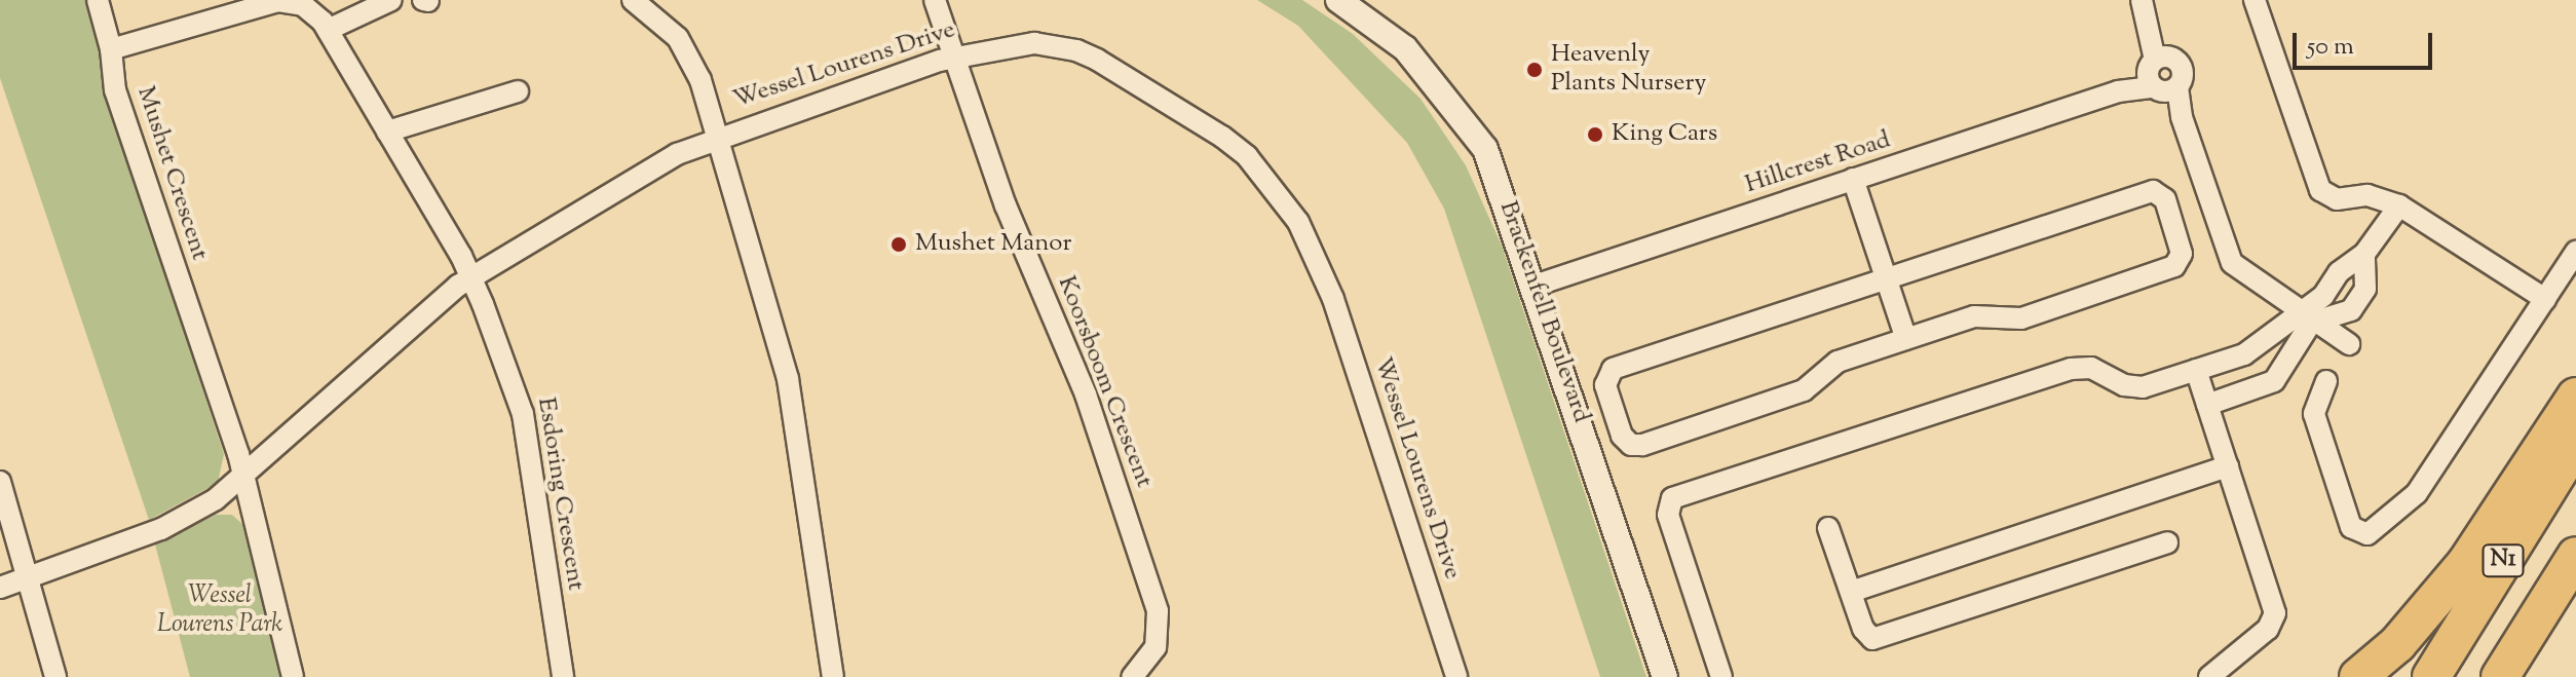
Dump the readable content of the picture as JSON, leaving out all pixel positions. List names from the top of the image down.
{
  "streets": {
    "highway": ["N1"],
    "street": [
      "Wessel Lourens Drive",
      "Hillcrest Road",
      "Mushet Crescent",
      "Brackenfell Boulevard",
      "Koorsboom Crescent",
      "Esdoring Crescent"
    ]
  },
  "crossings": [
    ["Wessel Lourens Drive", "Mushet Crescent"],
    ["Wessel Lourens Drive", "Koorsboom Crescent"],
    ["Wessel Lourens Drive", "Esdoring Crescent"],
    ["Hillcrest Road", "Brackenfell Boulevard"]
  ],
  "parks": ["Wessel Lourens Park"],
  "places": ["Heavenly Plants Nursery", "King Cars", "Mushet Manor"],
  "scale_bar": "50 m"
}
